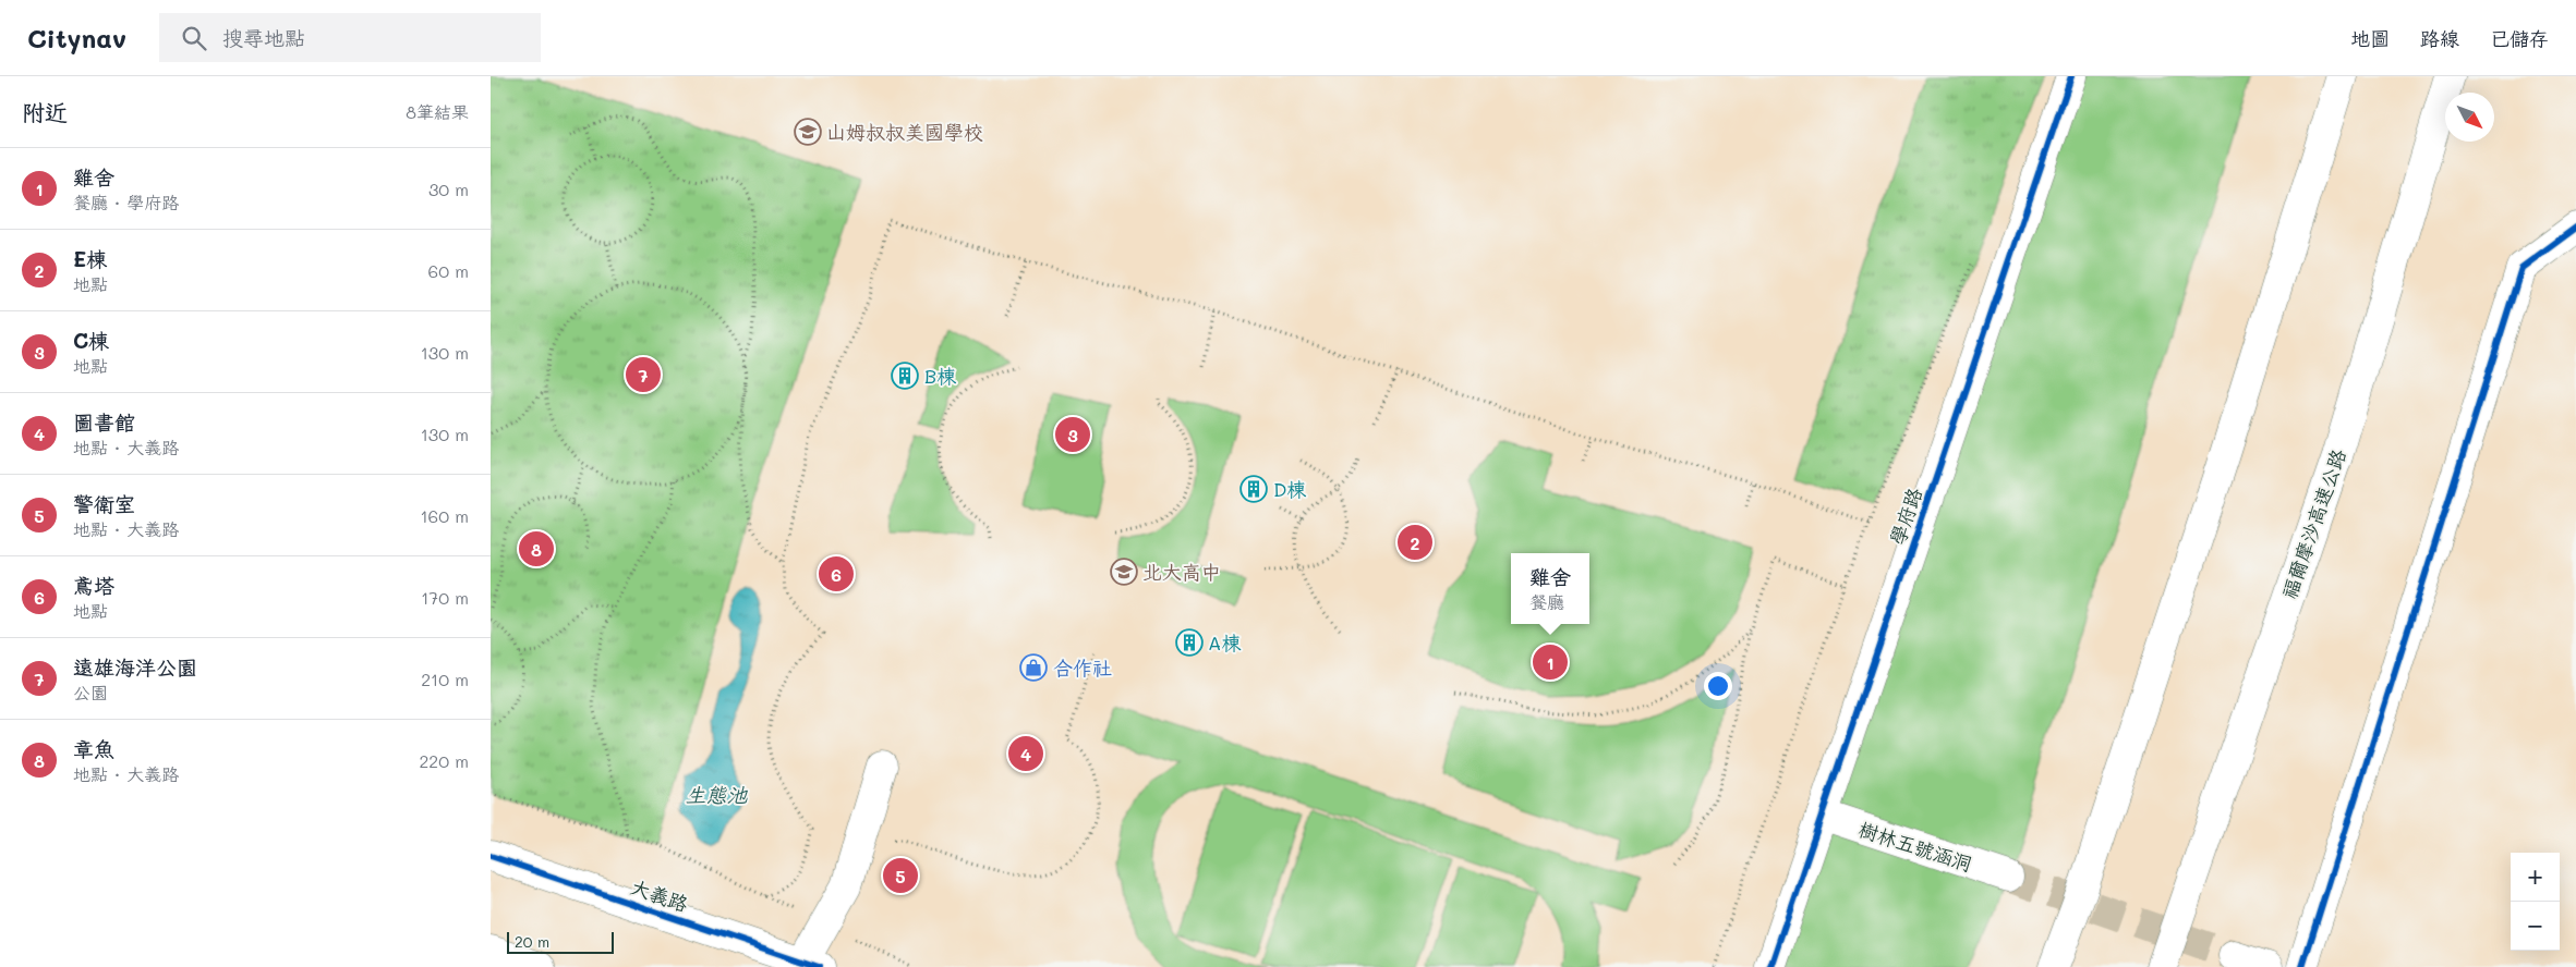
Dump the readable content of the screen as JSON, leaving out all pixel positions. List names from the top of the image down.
{
  "streets": {
    "main road": [
      "學府路",
      "福爾摩沙高速公路",
      "樹林五號涵洞",
      "大義路"
    ]
  },
  "crossings": [
    ["學府路", "樹林五號涵洞"]
  ],
  "water": ["生態池"],
  "places": {
    "school or university": ["山姆叔叔美國學校", "北大高中"],
    "building": ["B棟", "D棟", "A棟"],
    "shop": ["合作社"]
  },
  "scale_bar": "20 m",
  "north": "bottom right",
  "page": {
    "header": "Citynav",
    "search": "搜尋地點",
    "nav": ["地圖", "路線", "已儲存"],
    "heading": ["附近", "8筆結果"],
    "list": [
      {
        "mark": "1",
        "name": "雞舍",
        "note": "餐廳 · 學府路",
        "value": "30 m"
      },
      {
        "mark": "2",
        "name": "E棟",
        "note": "地點",
        "value": "60 m"
      },
      {
        "mark": "3",
        "name": "C棟",
        "note": "地點",
        "value": "130 m"
      },
      {
        "mark": "4",
        "name": "圖書館",
        "note": "地點 · 大義路",
        "value": "130 m"
      },
      {
        "mark": "5",
        "name": "警衛室",
        "note": "地點 · 大義路",
        "value": "160 m"
      },
      {
        "mark": "6",
        "name": "鳶塔",
        "note": "地點",
        "value": "170 m"
      },
      {
        "mark": "7",
        "name": "遠雄海洋公園",
        "note": "公園",
        "value": "210 m"
      },
      {
        "mark": "8",
        "name": "章魚",
        "note": "地點 · 大義路",
        "value": "220 m"
      }
    ],
    "pins": [
      "7",
      "3",
      "2",
      "8",
      "6",
      "1",
      "4",
      "5"
    ],
    "popup": ["雞舍", "餐廳"],
    "map_buttons": ["+", "−"],
    "scale": "20 m"
  }
}
